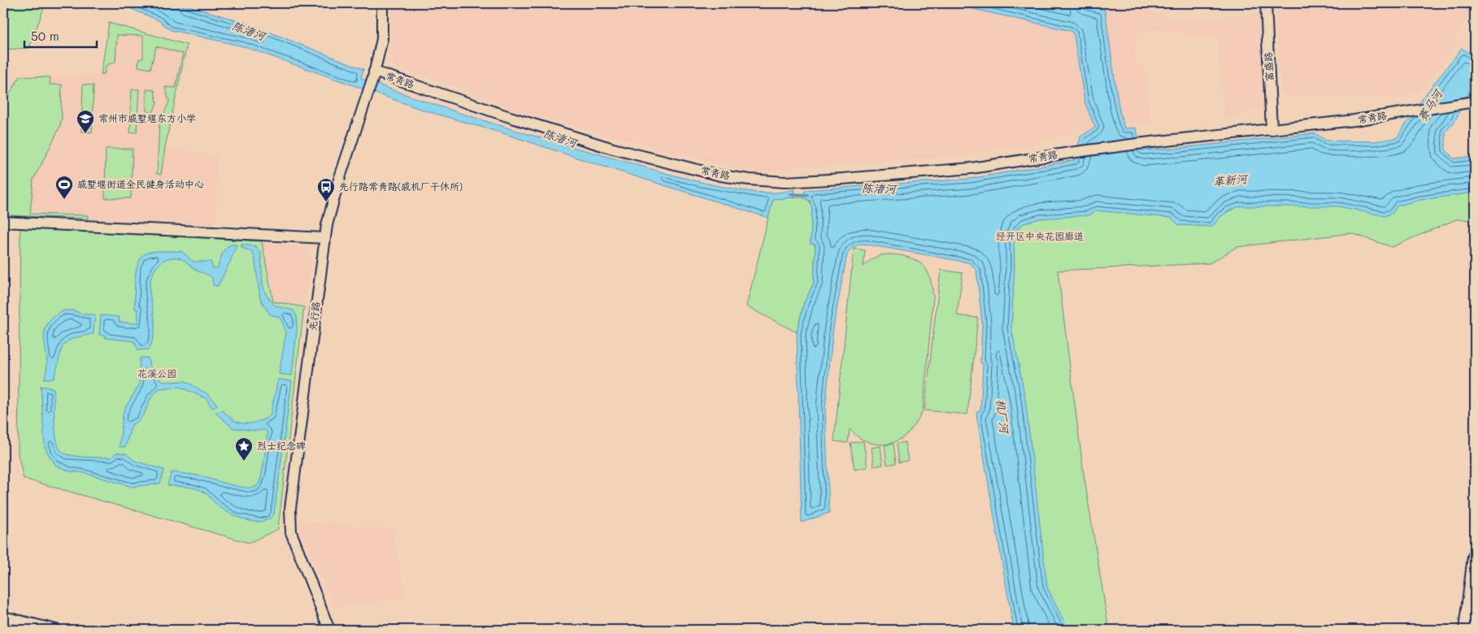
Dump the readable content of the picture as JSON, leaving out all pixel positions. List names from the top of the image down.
{
  "streets": {
    "street": ["富盛路", "常青路", "先行路"]
  },
  "crossings": [
    ["富盛路", "常青路"],
    ["常青路", "先行路"]
  ],
  "water": [
    "陈渚河",
    "赛马河",
    "革新河",
    "机厂河"
  ],
  "parks": ["经开区中央花园廊道", "花溪公园"],
  "places": {
    "school or university": ["常州市戚墅堰东方小学"],
    "sports": ["戚墅堰街道全民健身活动中心"],
    "bus stop": ["先行路常青路(戚机厂干休所)"],
    "place": ["烈士纪念碑"]
  },
  "scale_bar": "50 m"
}
